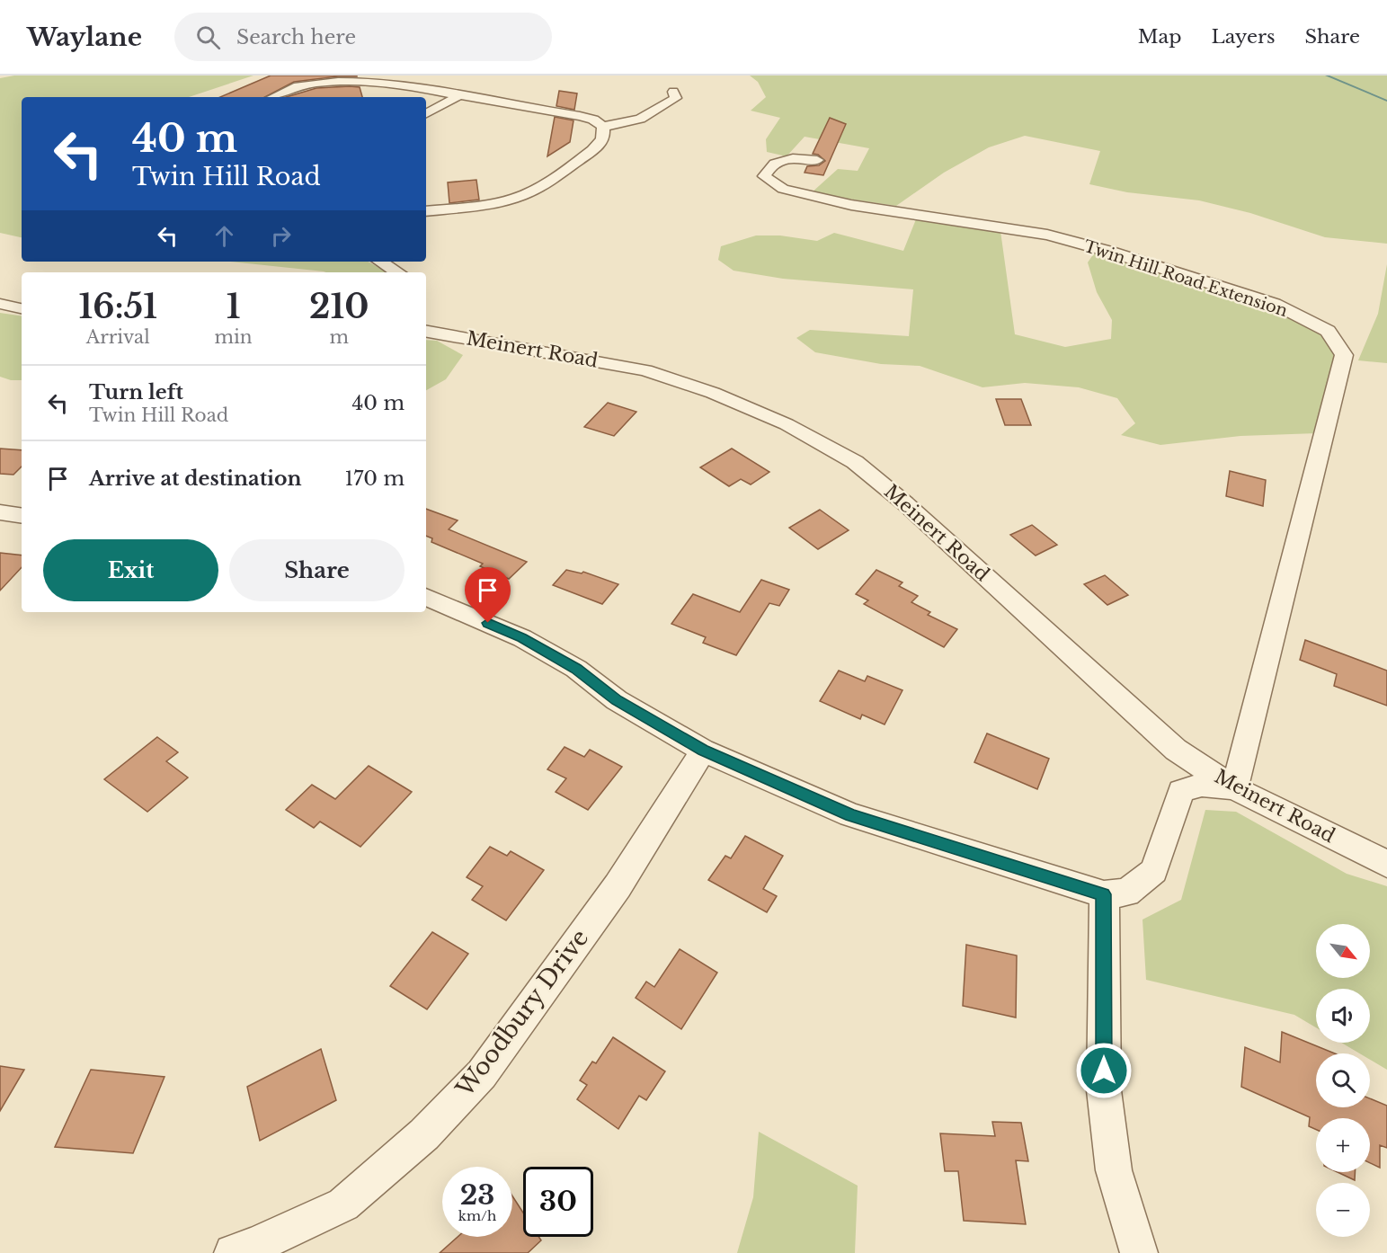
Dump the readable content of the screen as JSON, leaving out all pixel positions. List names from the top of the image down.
{
  "streets": {
    "street": ["Twin Hill Road Extension", "Meinert Road", "Woodbury Drive"]
  },
  "crossings": [
    ["Twin Hill Road Extension", "Meinert Road"]
  ],
  "north": "bottom right",
  "page": {
    "header": "Waylane",
    "search": "Search here",
    "nav": ["Map", "Layers", "Share"],
    "turn": ["40 m", "Twin Hill Road"],
    "eta": [
      "16:51",
      "Arrival",
      "1",
      "min",
      "210",
      "m"
    ],
    "list": [
      {
        "name": "Turn left",
        "note": "Twin Hill Road",
        "value": "40 m"
      },
      {
        "name": "Arrive at destination",
        "value": "170 m"
      }
    ],
    "buttons": ["Exit", "Share"],
    "map_buttons": ["+", "−"],
    "speed": "23 km/h",
    "limit": "30"
  }
}
